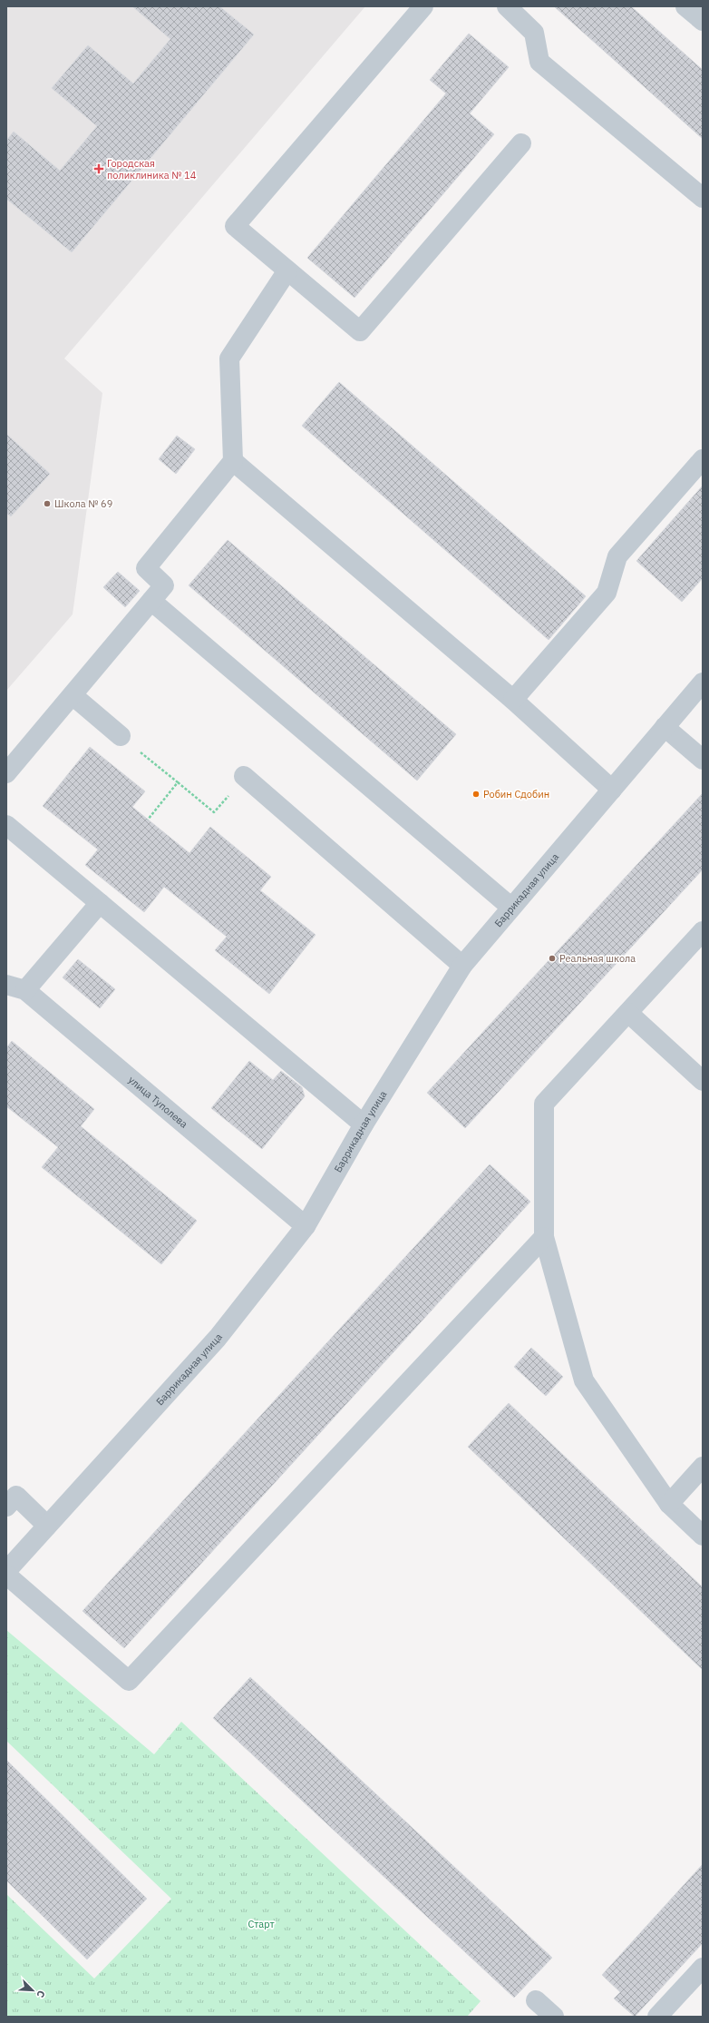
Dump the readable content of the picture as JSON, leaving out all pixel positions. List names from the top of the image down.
{
  "streets": {
    "street": ["Баррикадная улица", "улица Туполева"]
  },
  "crossings": [
    ["Баррикадная улица", "улица Туполева"]
  ],
  "parks": ["Старт"],
  "places": {
    "health": ["Городская поликлиника № 14"],
    "other": ["Школа № 69", "Робин Сдобин", "Реальная школа"]
  },
  "north": "bottom right"
}
